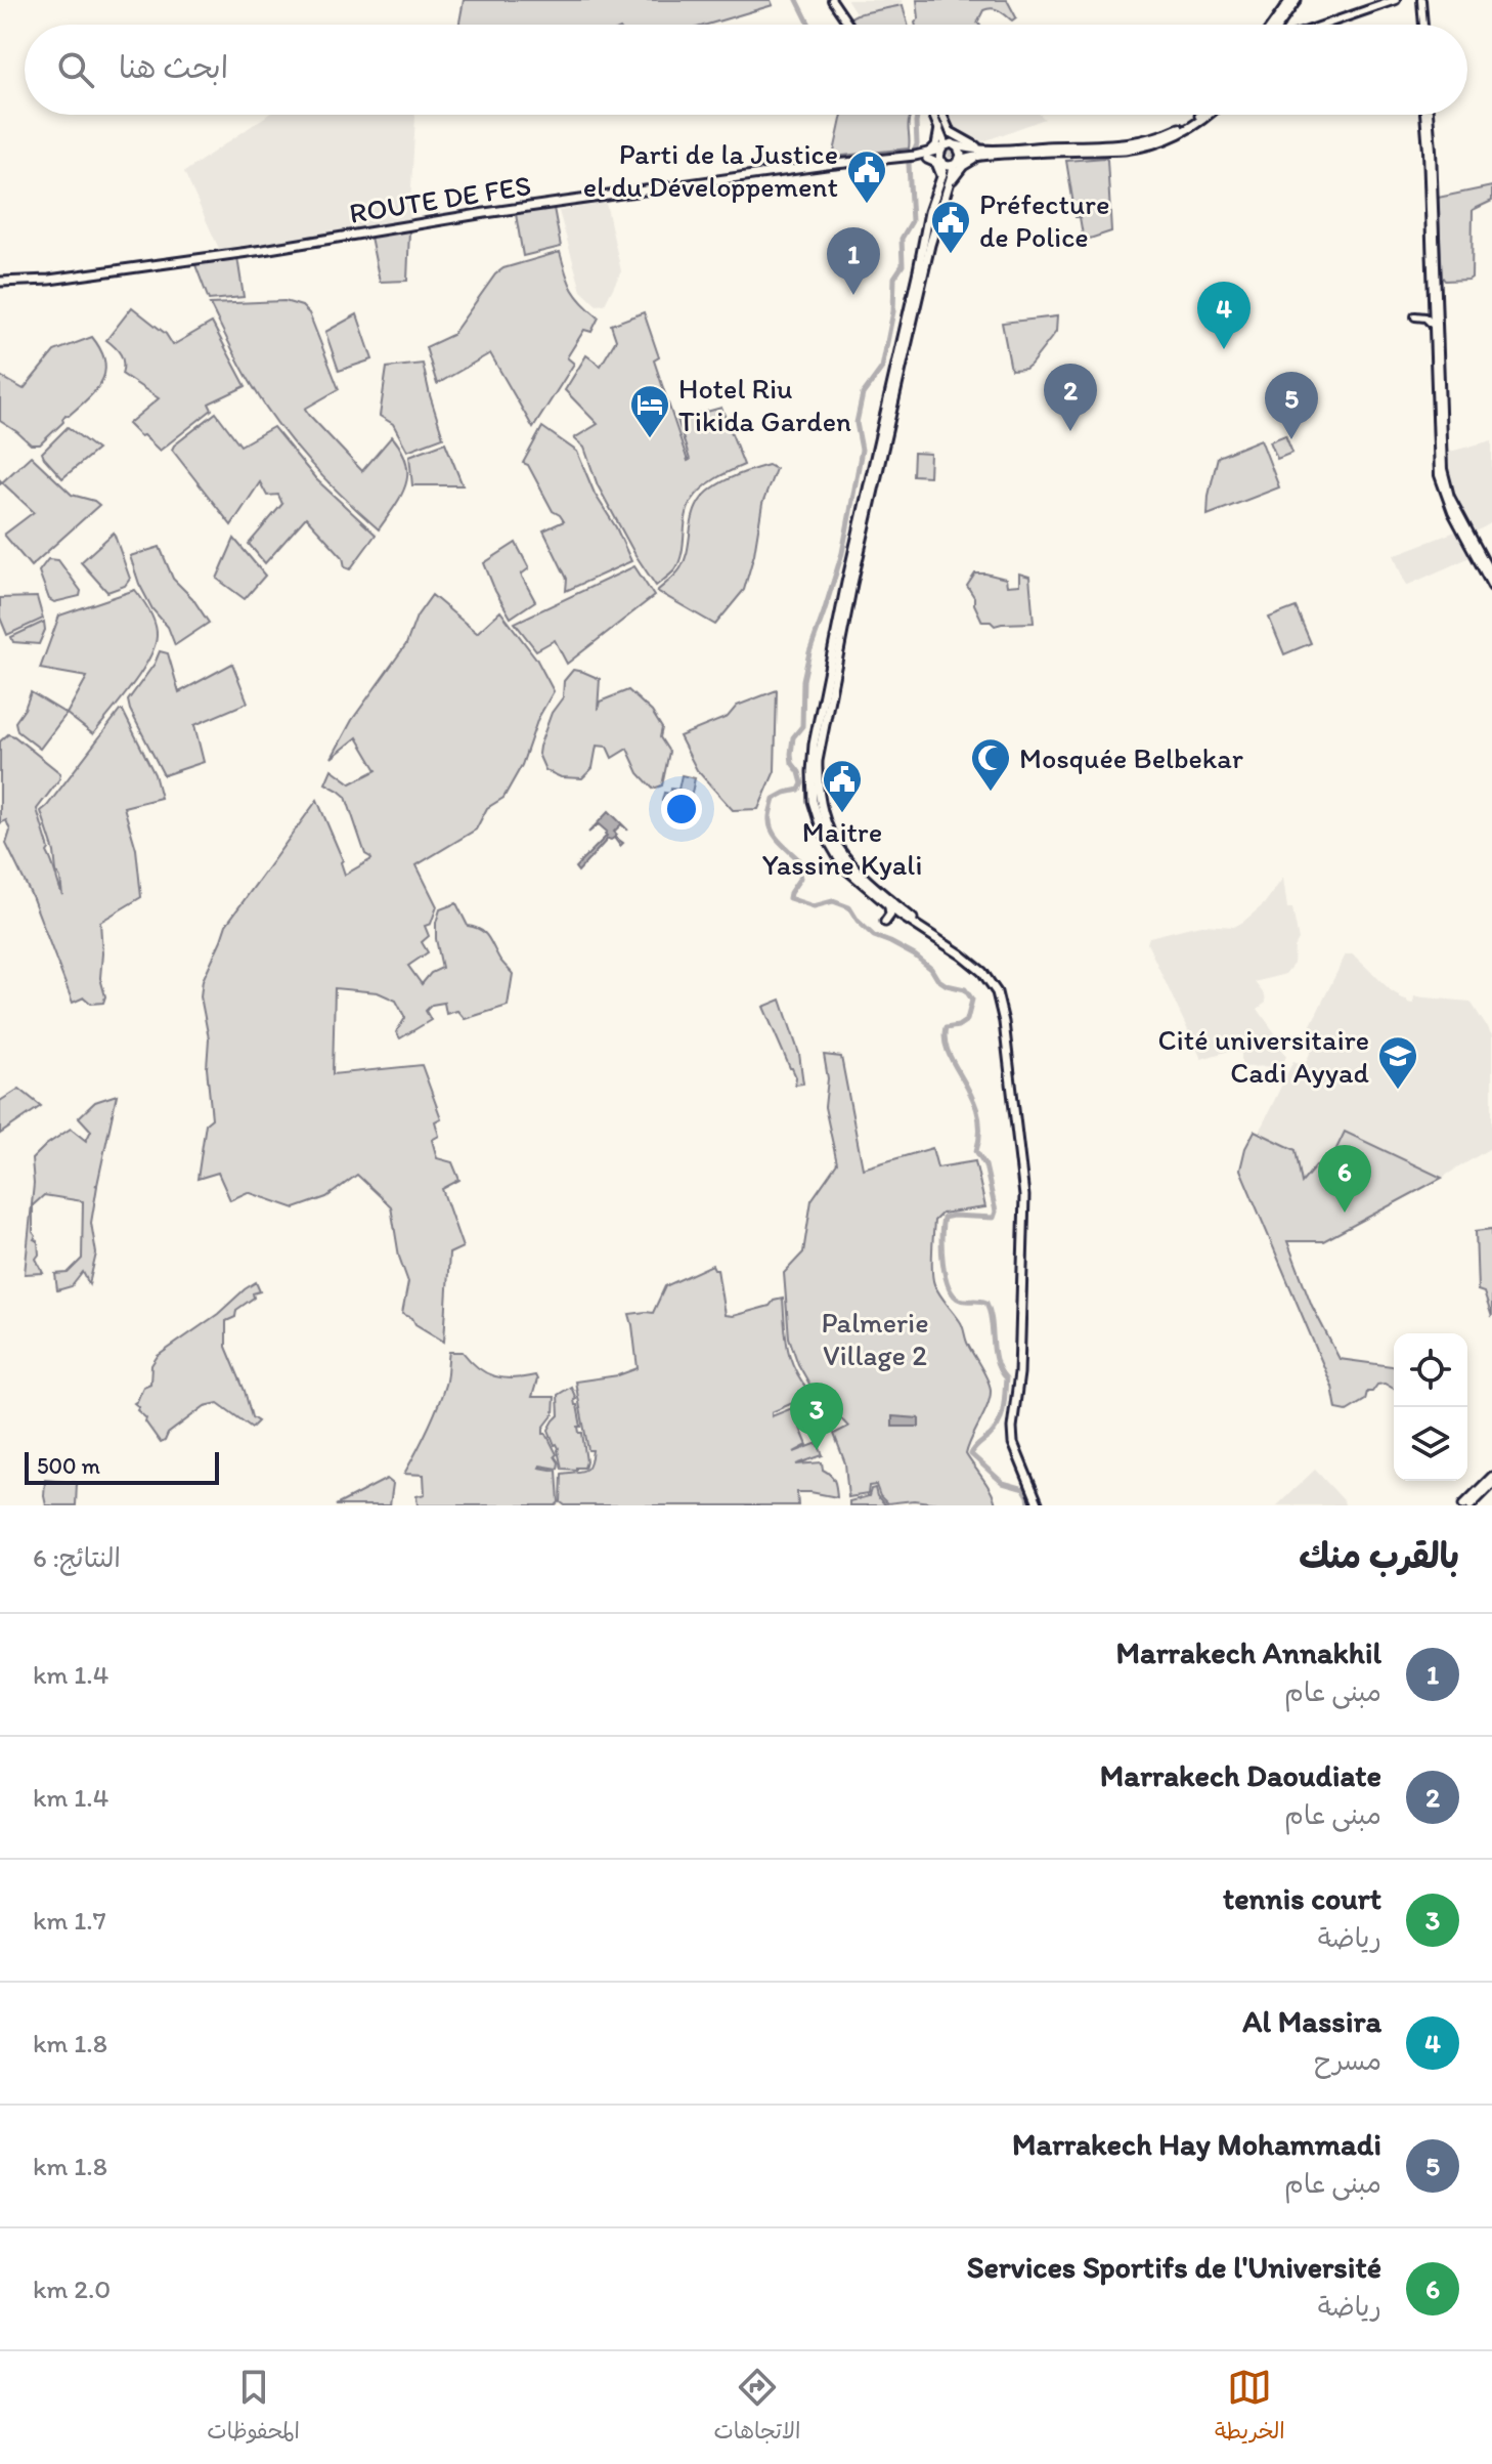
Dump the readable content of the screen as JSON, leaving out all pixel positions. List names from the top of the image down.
{
  "streets": {
    "main road": ["ROUTE DE FES"]
  },
  "parks": ["Palmerie Village 2"],
  "places": {
    "public building": ["Parti de la Justice el du Développement", "Préfecture de Police", "Maitre Yassine Kyali"],
    "hotel": ["Hotel Riu Tikida Garden"],
    "mosque": ["Mosquée Belbekar"],
    "school or university": ["Cité universitaire Cadi Ayyad"]
  },
  "scale_bar": "500 m",
  "page": {
    "search": "ابحث هنا",
    "pins": [
      "1",
      "4",
      "2",
      "5",
      "6",
      "3"
    ],
    "scale": "500 m",
    "heading": ["بالقرب منك", "النتائج: 6"],
    "list": [
      {
        "mark": "1",
        "name": "Marrakech Annakhil",
        "note": "مبنى عام",
        "value": "1.4 km"
      },
      {
        "mark": "2",
        "name": "Marrakech Daoudiate",
        "note": "مبنى عام",
        "value": "1.4 km"
      },
      {
        "mark": "3",
        "name": "tennis court",
        "note": "رياضة",
        "value": "1.7 km"
      },
      {
        "mark": "4",
        "name": "Al Massira",
        "note": "مسرح",
        "value": "1.8 km"
      },
      {
        "mark": "5",
        "name": "Marrakech Hay Mohammadi",
        "note": "مبنى عام",
        "value": "1.8 km"
      },
      {
        "mark": "6",
        "name": "Services Sportifs de l'Université",
        "note": "رياضة",
        "value": "2.0 km"
      }
    ],
    "nav": ["الخريطة", "الاتجاهات", "المحفوظات"]
  }
}
